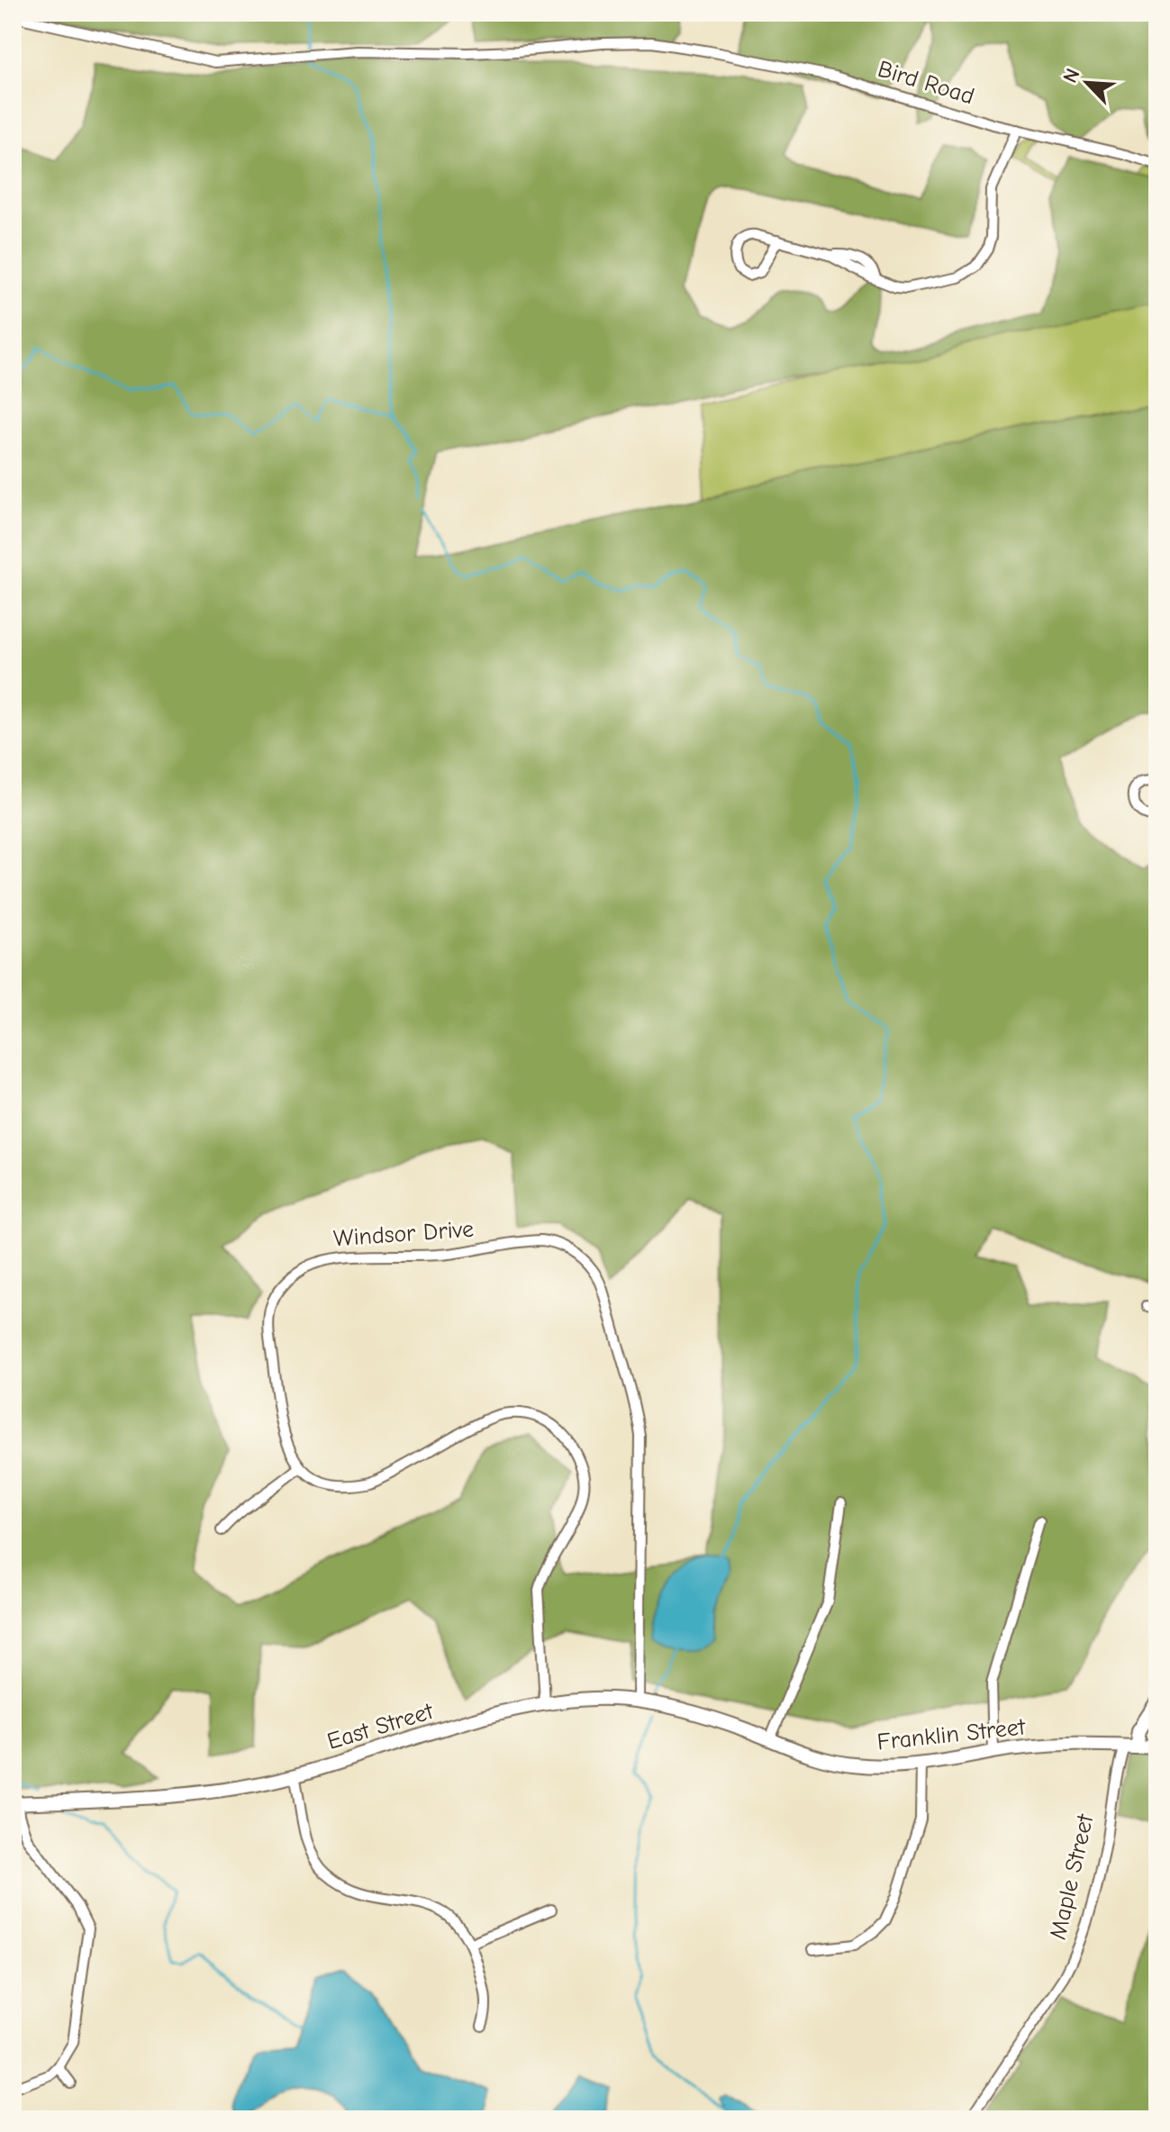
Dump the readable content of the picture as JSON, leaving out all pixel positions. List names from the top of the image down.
{
  "streets": {
    "street": [
      "Bird Road",
      "Windsor Drive",
      "East Street",
      "Franklin Street",
      "Maple Street"
    ]
  },
  "crossings": [
    ["Windsor Drive", "East Street"],
    ["East Street", "Franklin Street"],
    ["Franklin Street", "Maple Street"]
  ],
  "north": "top left"
}
